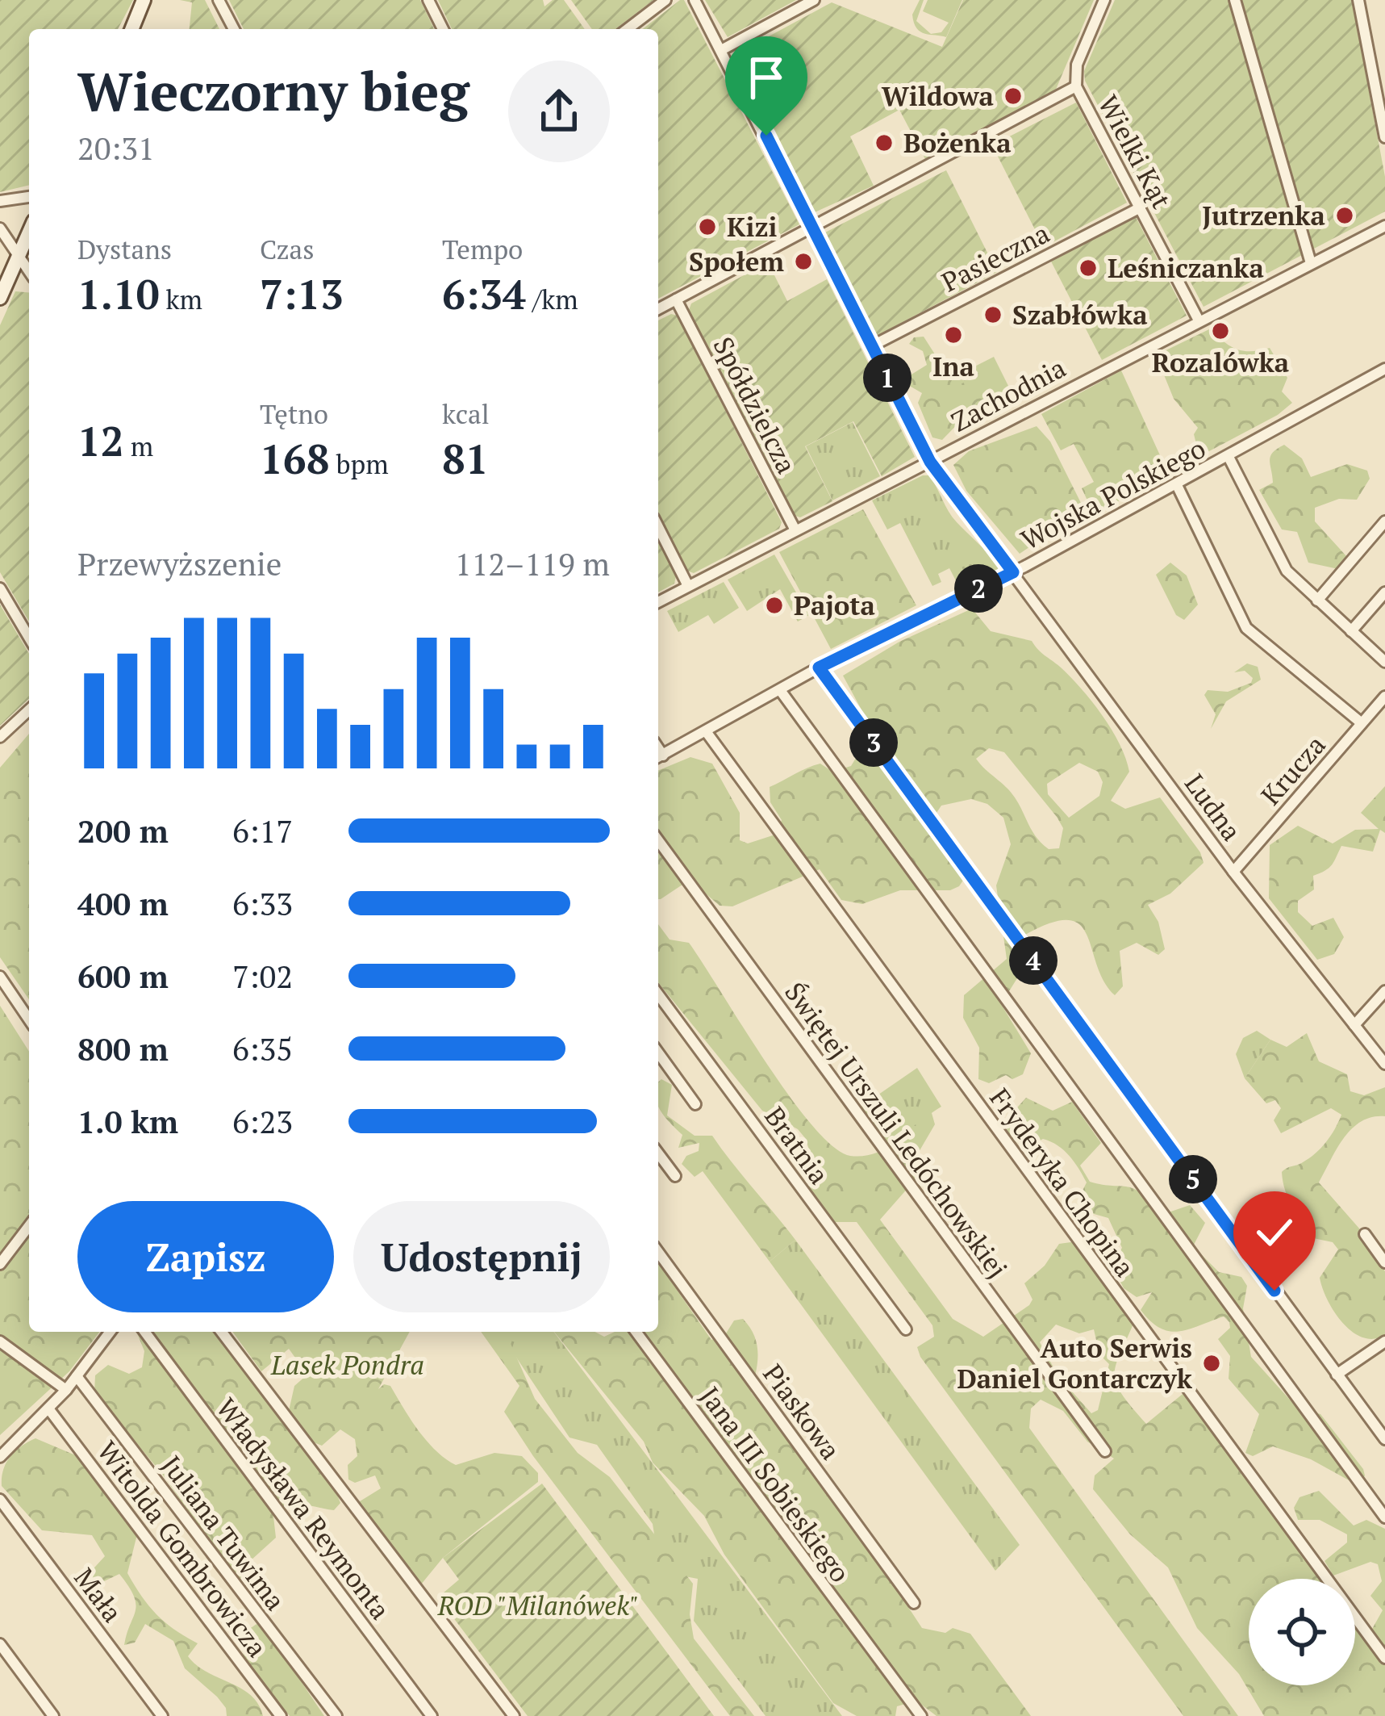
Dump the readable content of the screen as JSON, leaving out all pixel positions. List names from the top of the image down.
{
  "streets": {
    "street": [
      "Wielki Kąt",
      "Pasieczna",
      "Zachodnia",
      "Spółdzielcza",
      "Wojska Polskiego",
      "Krucza",
      "Ludna",
      "Świętej Urszuli Ledóchowskiej",
      "Bratnia",
      "Fryderyka Chopina",
      "Piaskowa",
      "Jana III Sobieskiego",
      "Władysława Reymonta",
      "Juliana Tuwima",
      "Witolda Gombrowicza",
      "Mała"
    ]
  },
  "crossings": [
    ["Wielki Kąt", "Pasieczna"],
    ["Wielki Kąt", "Zachodnia"],
    ["Pasieczna", "Ludna"],
    ["Zachodnia", "Spółdzielcza"],
    ["Zachodnia", "Ludna"],
    ["Wojska Polskiego", "Ludna"],
    ["Wojska Polskiego", "Fryderyka Chopina"],
    ["Krucza", "Ludna"]
  ],
  "parks": ["Lasek Pondra", "ROD \"Milanówek\""],
  "places": [
    "Wildowa",
    "Bożenka",
    "Jutrzenka",
    "Kizi",
    "Społem",
    "Leśniczanka",
    "Szabłówka",
    "Rozalówka",
    "Ina",
    "Pajota",
    "Auto Serwis Daniel Gontarczyk"
  ],
  "page": {
    "heading": ["Wieczorny bieg", "20:31"],
    "stats": [
      ["Dystans", "1.10 km"],
      ["Czas", "7:13"],
      ["Tempo", "6:34 /km"],
      ["12 m"],
      ["Tętno", "168 bpm"],
      ["kcal", "81"]
    ],
    "pins": [
      "1",
      "2",
      "3",
      "4",
      "5"
    ],
    "chart": ["Przewyższenie", "112–119 m"],
    "list": [
      {
        "name": "200 m",
        "note": "6:17"
      },
      {
        "name": "400 m",
        "note": "6:33"
      },
      {
        "name": "600 m",
        "note": "7:02"
      },
      {
        "name": "800 m",
        "note": "6:35"
      },
      {
        "name": "1.0 km",
        "note": "6:23"
      }
    ],
    "buttons": ["Zapisz", "Udostępnij"]
  }
}
